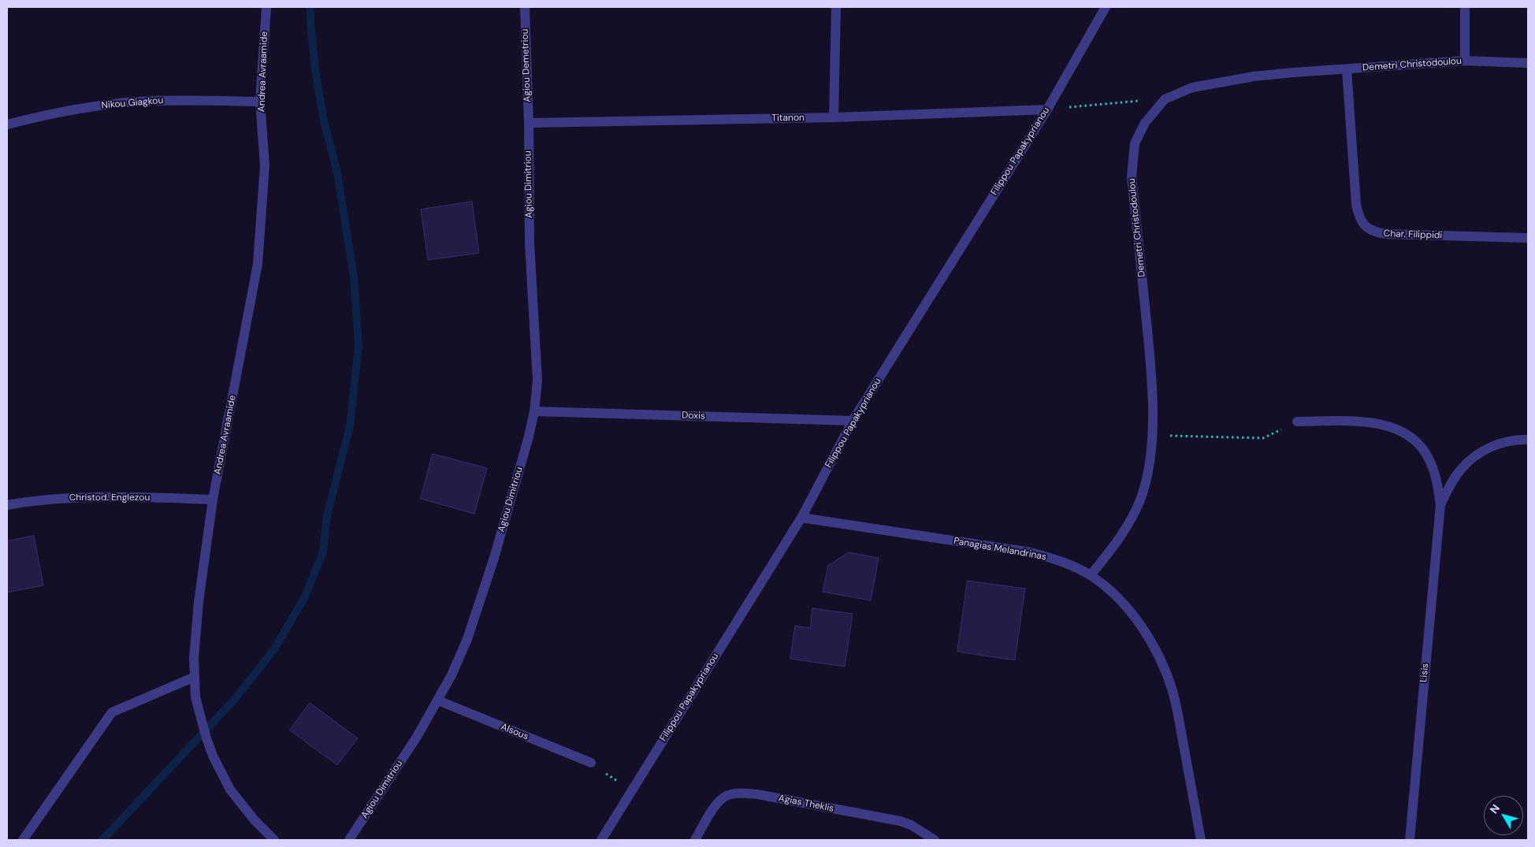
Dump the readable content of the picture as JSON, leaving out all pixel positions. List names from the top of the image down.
{
  "streets": {
    "street": [
      "Demetri Christodoulou",
      "Agiou Demetriou",
      "Andrea Avraamide",
      "Nikou Giagkou",
      "Titanon",
      "Filippou Papakyprianou",
      "Agiou Dimitriou",
      "Char. Filippidi",
      "Doxis",
      "Christod. Englezou",
      "Panagias Melandrinas",
      "Lisis",
      "Alsous",
      "Agias Theklis"
    ]
  },
  "crossings": [
    ["Demetri Christodoulou", "Char. Filippidi"],
    ["Demetri Christodoulou", "Panagias Melandrinas"],
    ["Agiou Demetriou", "Titanon"],
    ["Agiou Demetriou", "Agiou Dimitriou"],
    ["Andrea Avraamide", "Nikou Giagkou"],
    ["Andrea Avraamide", "Christod. Englezou"],
    ["Titanon", "Filippou Papakyprianou"],
    ["Titanon", "Agiou Dimitriou"],
    ["Filippou Papakyprianou", "Doxis"],
    ["Filippou Papakyprianou", "Panagias Melandrinas"],
    ["Agiou Dimitriou", "Doxis"],
    ["Agiou Dimitriou", "Alsous"]
  ],
  "north": "top left"
}
